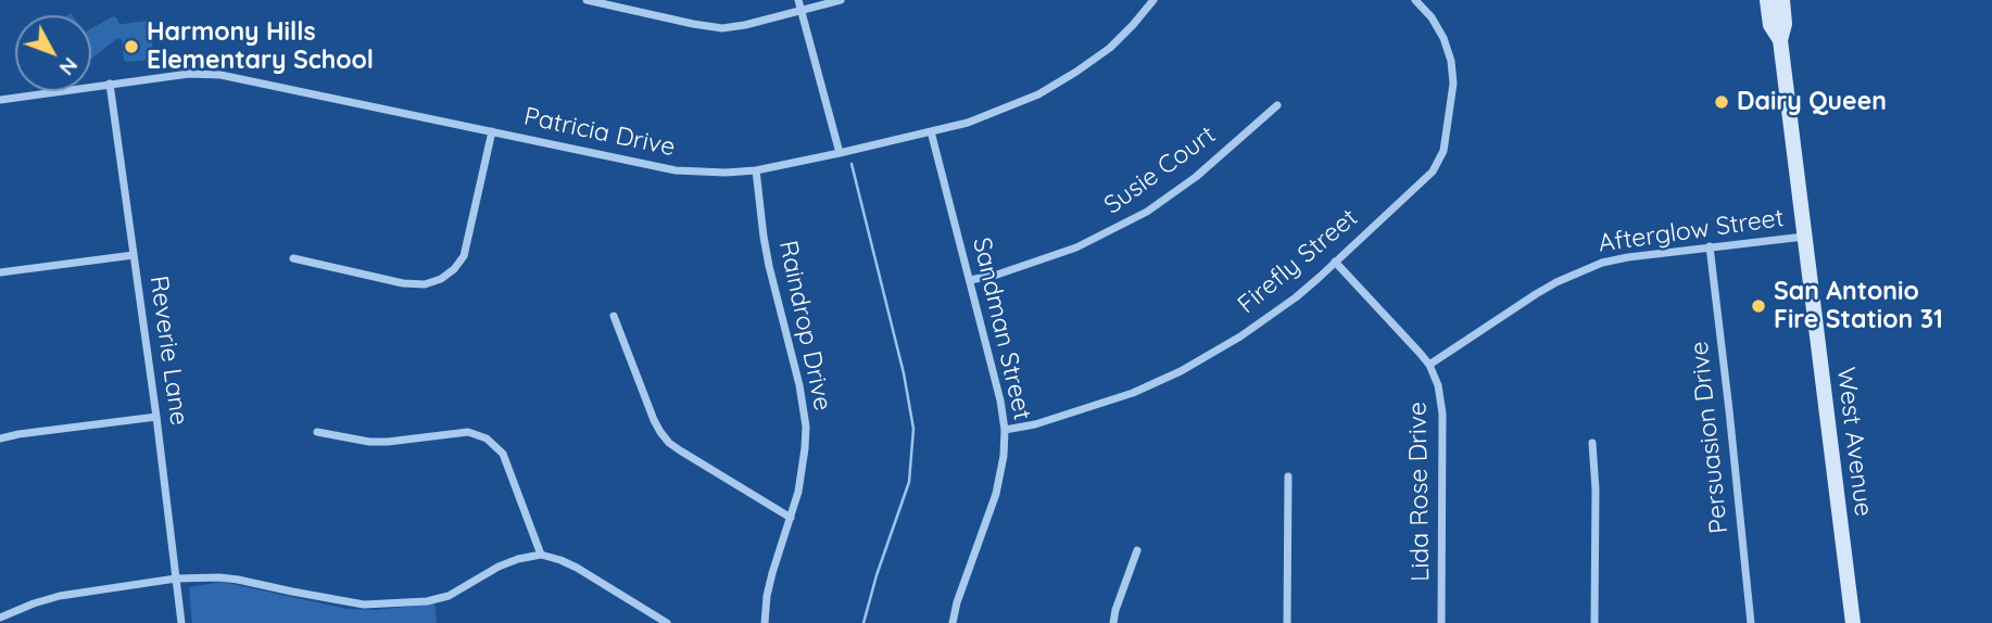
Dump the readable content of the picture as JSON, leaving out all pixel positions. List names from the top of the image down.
{
  "streets": {
    "main road": ["West Avenue"],
    "street": [
      "Patricia Drive",
      "Susie Court",
      "Afterglow Street",
      "Firefly Street",
      "Raindrop Drive",
      "Sandman Street",
      "Reverie Lane",
      "Persuasion Drive",
      "Lida Rose Drive"
    ]
  },
  "crossings": [
    ["Patricia Drive", "Raindrop Drive"],
    ["Patricia Drive", "Sandman Street"],
    ["Patricia Drive", "Reverie Lane"],
    ["Susie Court", "Sandman Street"],
    ["Afterglow Street", "Persuasion Drive"],
    ["Afterglow Street", "West Avenue"],
    ["Afterglow Street", "Lida Rose Drive"],
    ["Firefly Street", "Sandman Street"],
    ["Firefly Street", "Lida Rose Drive"]
  ],
  "places": ["Harmony Hills Elementary School", "Dairy Queen", "San Antonio Fire Station 31"],
  "north": "bottom right"
}
